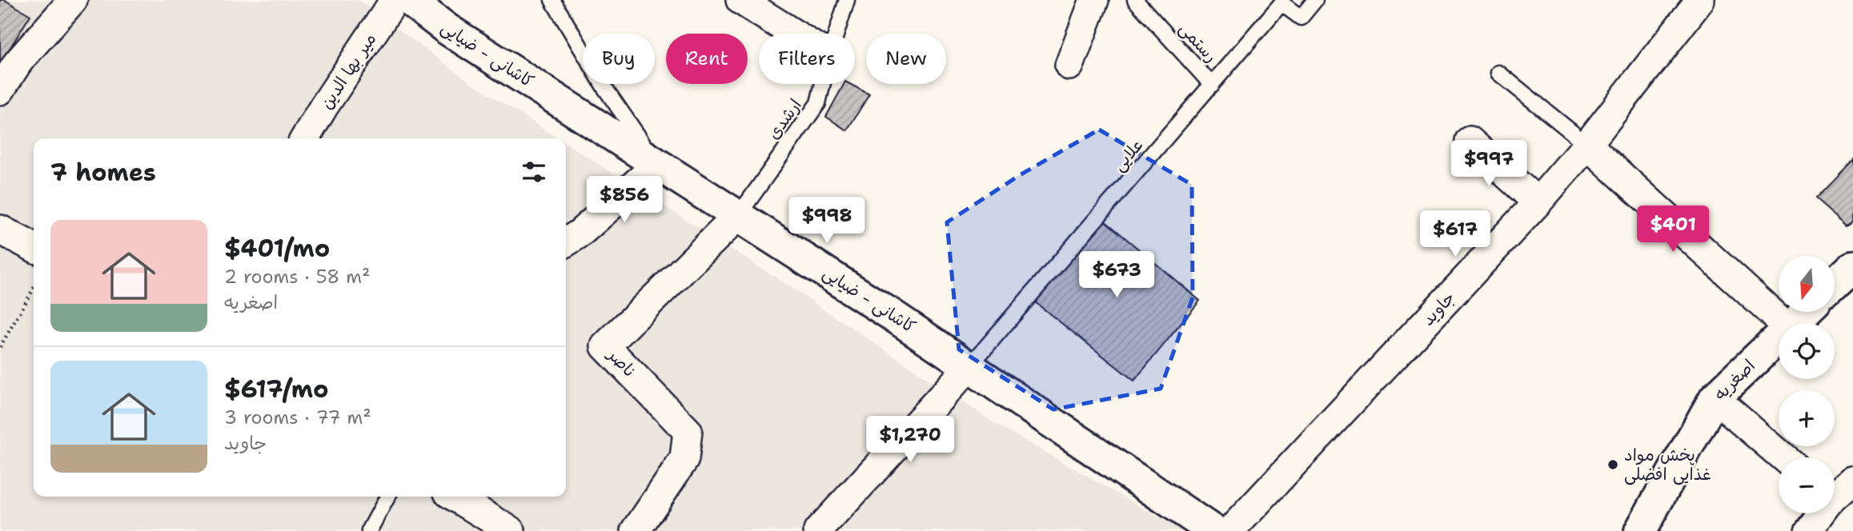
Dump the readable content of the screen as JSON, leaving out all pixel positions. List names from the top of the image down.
{
  "streets": {
    "street": [
      "کاشانی - ضیایی",
      "میر بها الدین",
      "جاوید",
      "ناصر",
      "اصغریه"
    ],
    "lane": ["رستمی", "ارشدی", "علایی"]
  },
  "crossings": [
    ["رستمی", "علایی"],
    ["کاشانی - ضیایی", "ارشدی"],
    ["کاشانی - ضیایی", "علایی"],
    ["کاشانی - ضیایی", "ناصر"],
    ["ارشدی", "ناصر"]
  ],
  "places": ["پخش مواد غذایی افضلی"],
  "north": "bottom",
  "page": {
    "chip": [
      "Buy",
      "Rent",
      "Filters",
      "New"
    ],
    "heading": "7 homes",
    "price": [
      "$997",
      "$856",
      "$998",
      "$401",
      "$617",
      "$673",
      "$1,270"
    ],
    "list": [
      {
        "name": "$401/mo",
        "note": "2 rooms · 58 m² · اصغریه"
      },
      {
        "name": "$617/mo",
        "note": "3 rooms · 77 m² · جاوید"
      }
    ],
    "map_buttons": ["+", "−"]
  }
}
